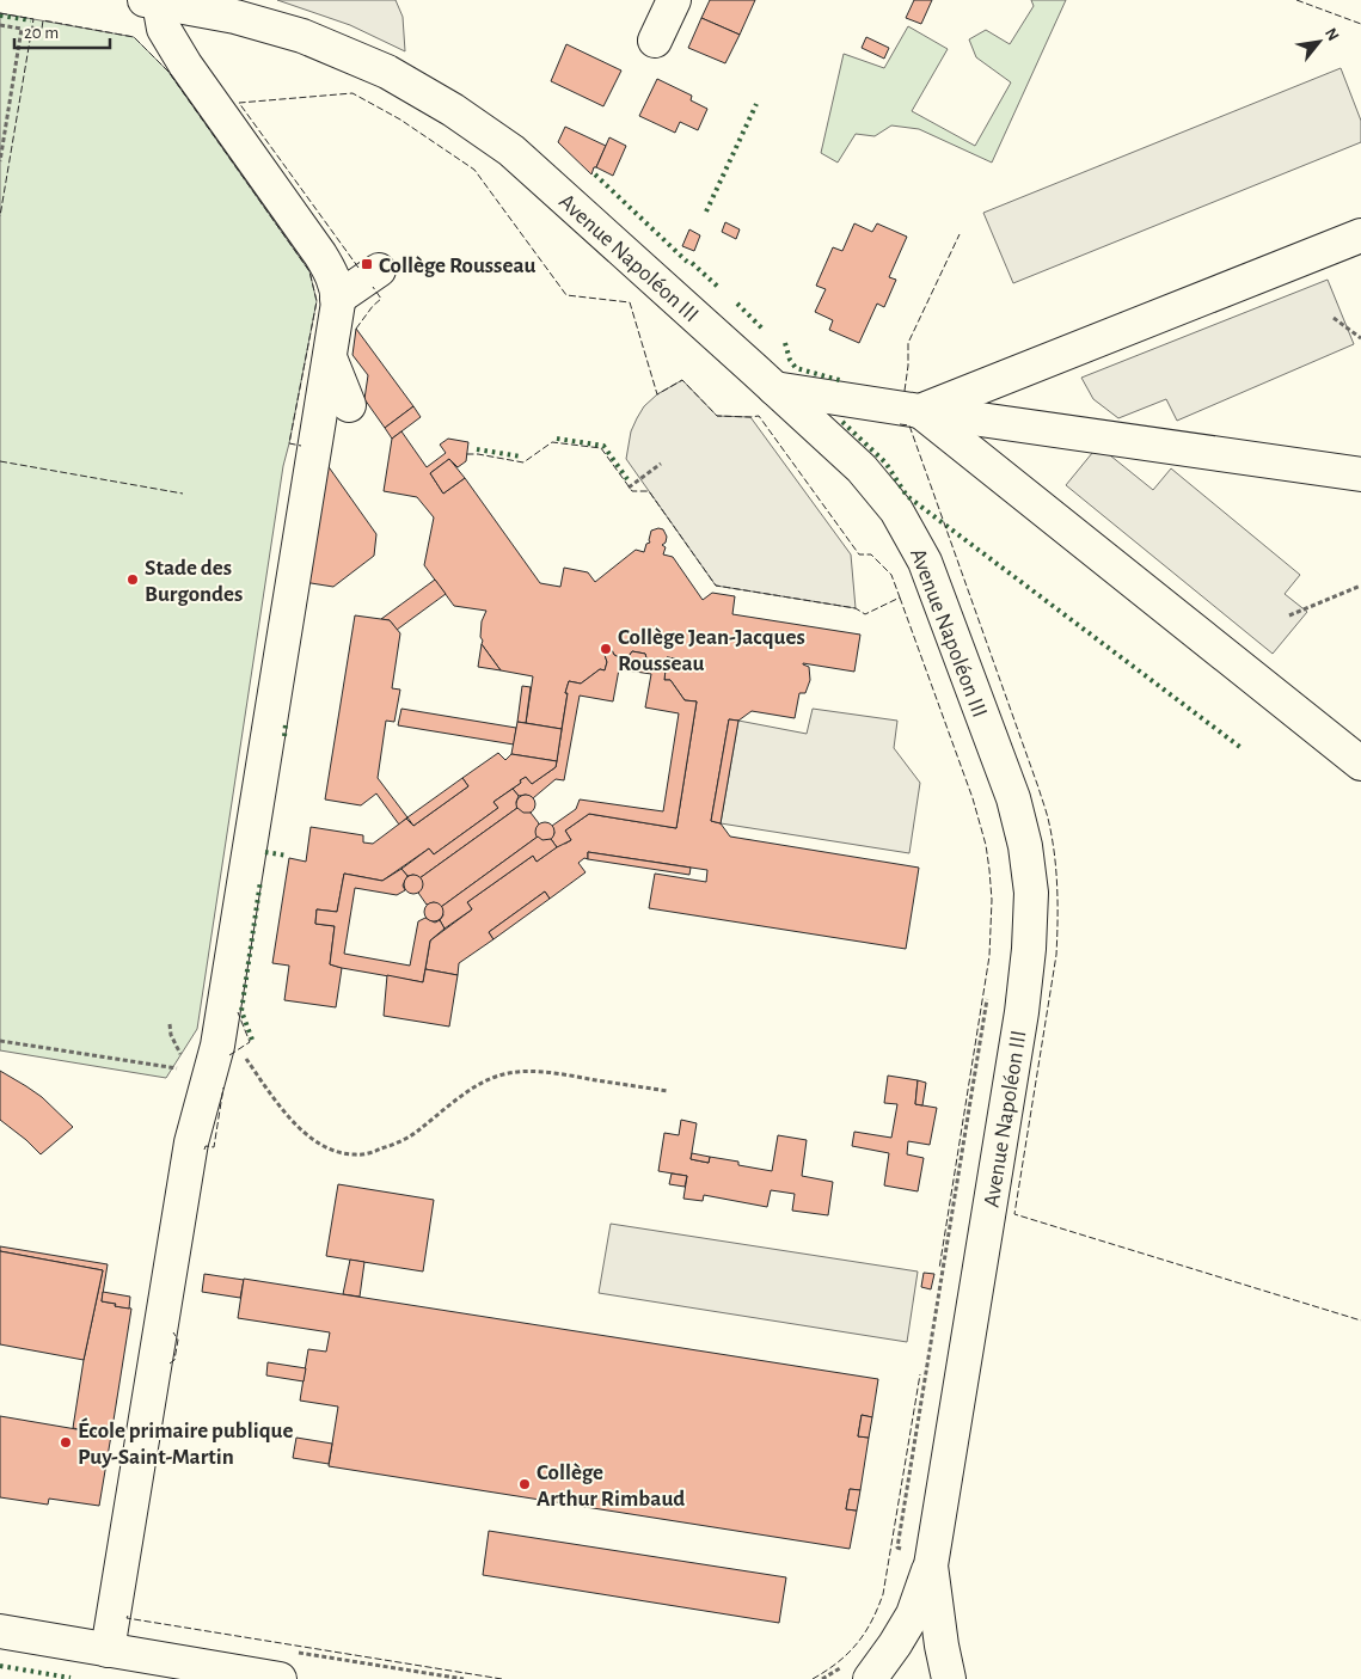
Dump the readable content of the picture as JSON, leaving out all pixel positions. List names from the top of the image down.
{
  "streets": {
    "street": ["Avenue Napoléon III"]
  },
  "places": {
    "transit": ["Collège Rousseau"],
    "other": [
      "Stade des Burgondes",
      "Collège Jean-Jacques Rousseau",
      "École primaire publique Puy-Saint-Martin",
      "Collège Arthur Rimbaud"
    ]
  },
  "scale_bar": "20 m",
  "north": "top right"
}
